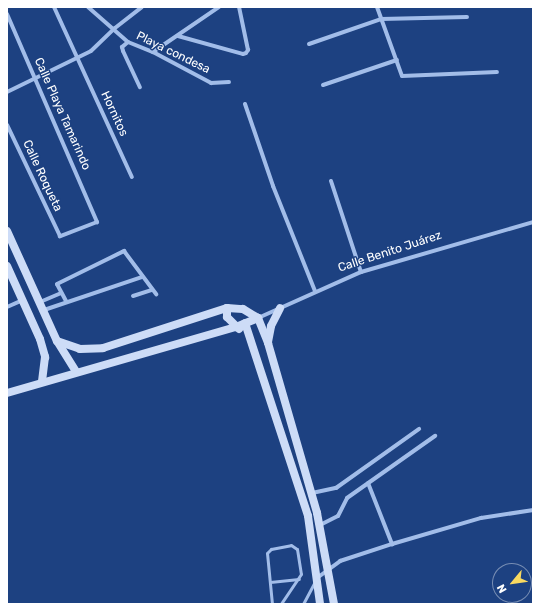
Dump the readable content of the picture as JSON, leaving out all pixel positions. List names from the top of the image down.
{
  "streets": {
    "main road": ["Calle Benito Juárez"],
    "street": [
      "Playa condesa",
      "Calle Playa Tamarindo",
      "Hornitos",
      "Calle Roqueta"
    ]
  },
  "crossings": [
    ["Calle Playa Tamarindo", "Calle Roqueta"]
  ],
  "north": "bottom left"
}
